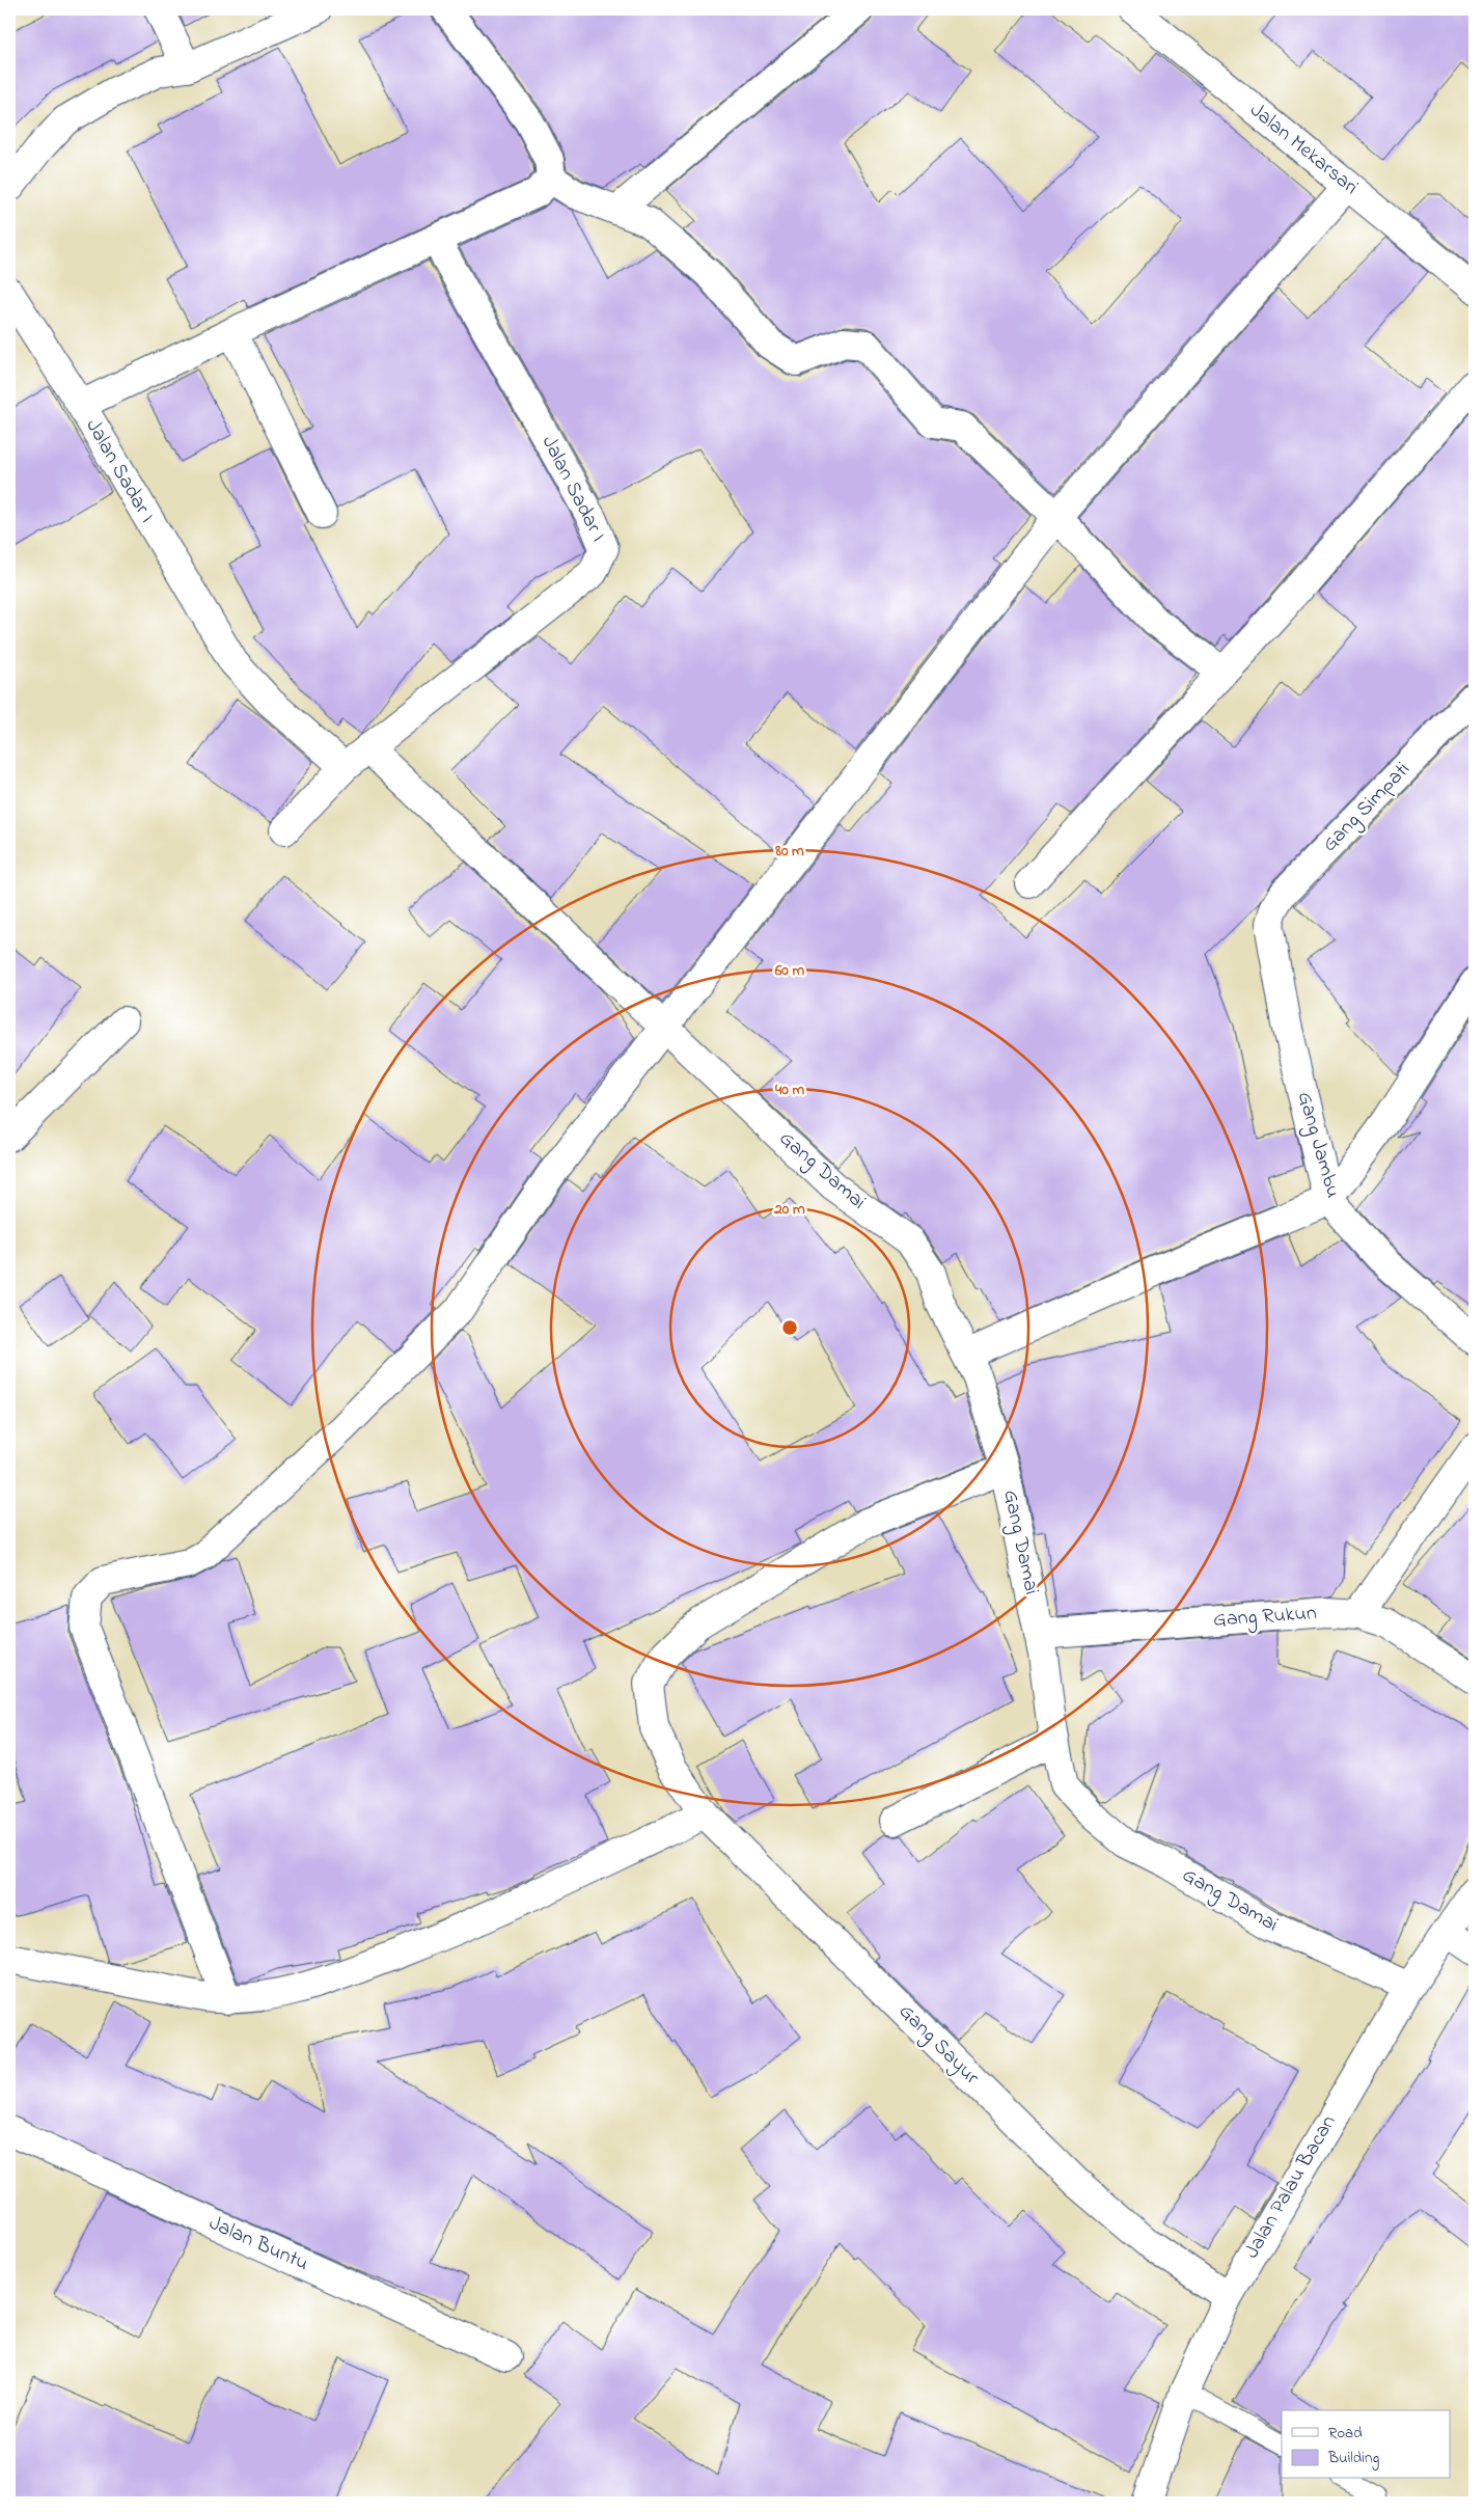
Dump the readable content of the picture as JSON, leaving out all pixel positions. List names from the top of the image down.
{
  "streets": {
    "street": [
      "Jalan Mekarsari",
      "Jalan Sadar I",
      "Gang Simpati",
      "Gang Jambu",
      "Gang Damai",
      "Gang Rukun",
      "Gang Sayur",
      "Jalan Palau Bacan",
      "Jalan Buntu"
    ]
  },
  "crossings": [
    ["Jalan Sadar I", "Gang Damai"],
    ["Gang Simpati", "Gang Jambu"],
    ["Gang Damai", "Gang Rukun"],
    ["Gang Damai", "Gang Sayur"],
    ["Gang Damai", "Jalan Palau Bacan"],
    ["Gang Sayur", "Jalan Palau Bacan"]
  ],
  "legend": ["Road", "Building"],
  "rings": [
    "80 m",
    "60 m",
    "40 m",
    "20 m"
  ]
}
